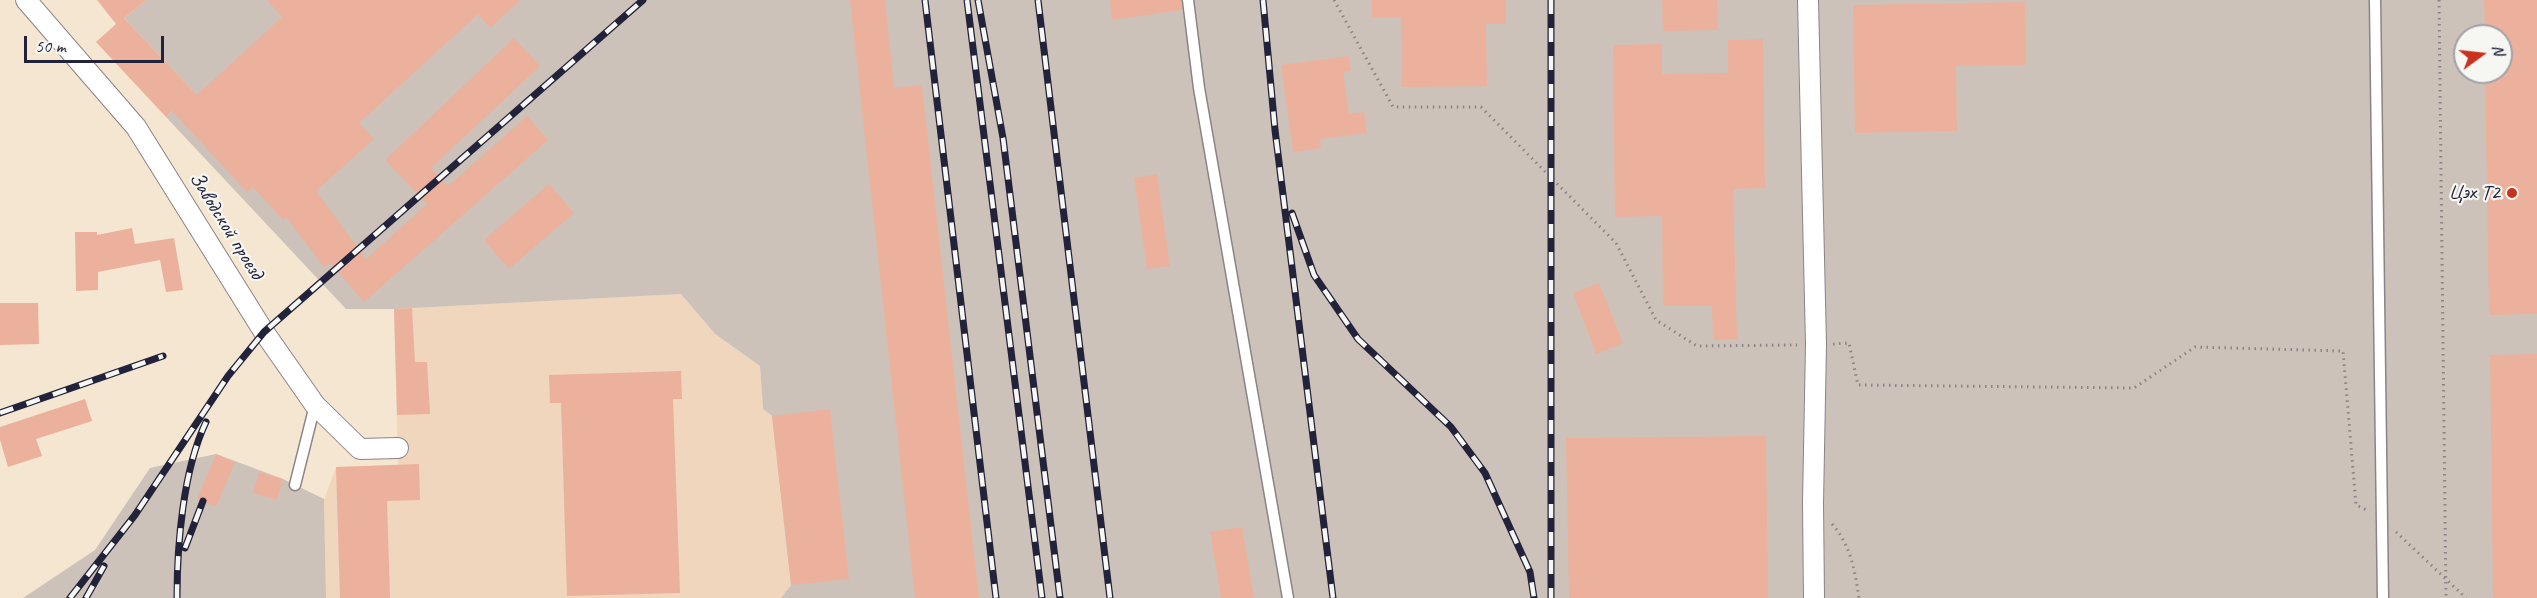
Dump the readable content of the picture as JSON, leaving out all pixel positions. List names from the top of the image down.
{
  "streets": {
    "street": ["Заводской проезд"]
  },
  "places": ["Цэх Т2"],
  "scale_bar": "50 m",
  "north": "right"
}
